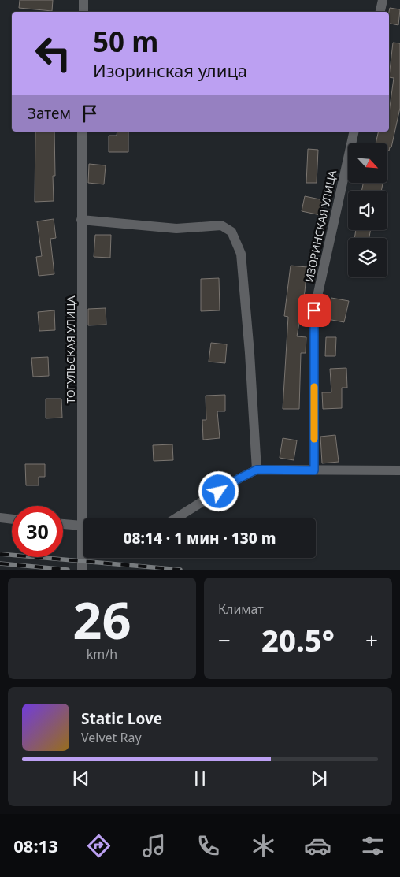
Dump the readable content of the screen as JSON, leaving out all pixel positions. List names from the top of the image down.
{
  "streets": {
    "street": ["ИЗОРИНСКАЯ УЛИЦА", "ТОГУЛЬСКАЯ УЛИЦА"]
  },
  "north": "bottom right",
  "page": {
    "turn": ["50 m", "Изоринская улица"],
    "then": "Затем",
    "limit": "30",
    "trip": "08:14 · 1 мин · 130 m",
    "tile": [
      ["26", "km/h"],
      "Климат"
    ],
    "heat": ["−", "20.5°", "+"],
    "song": ["Static Love", "Velvet Ray"],
    "tabs": "08:13"
  }
}
